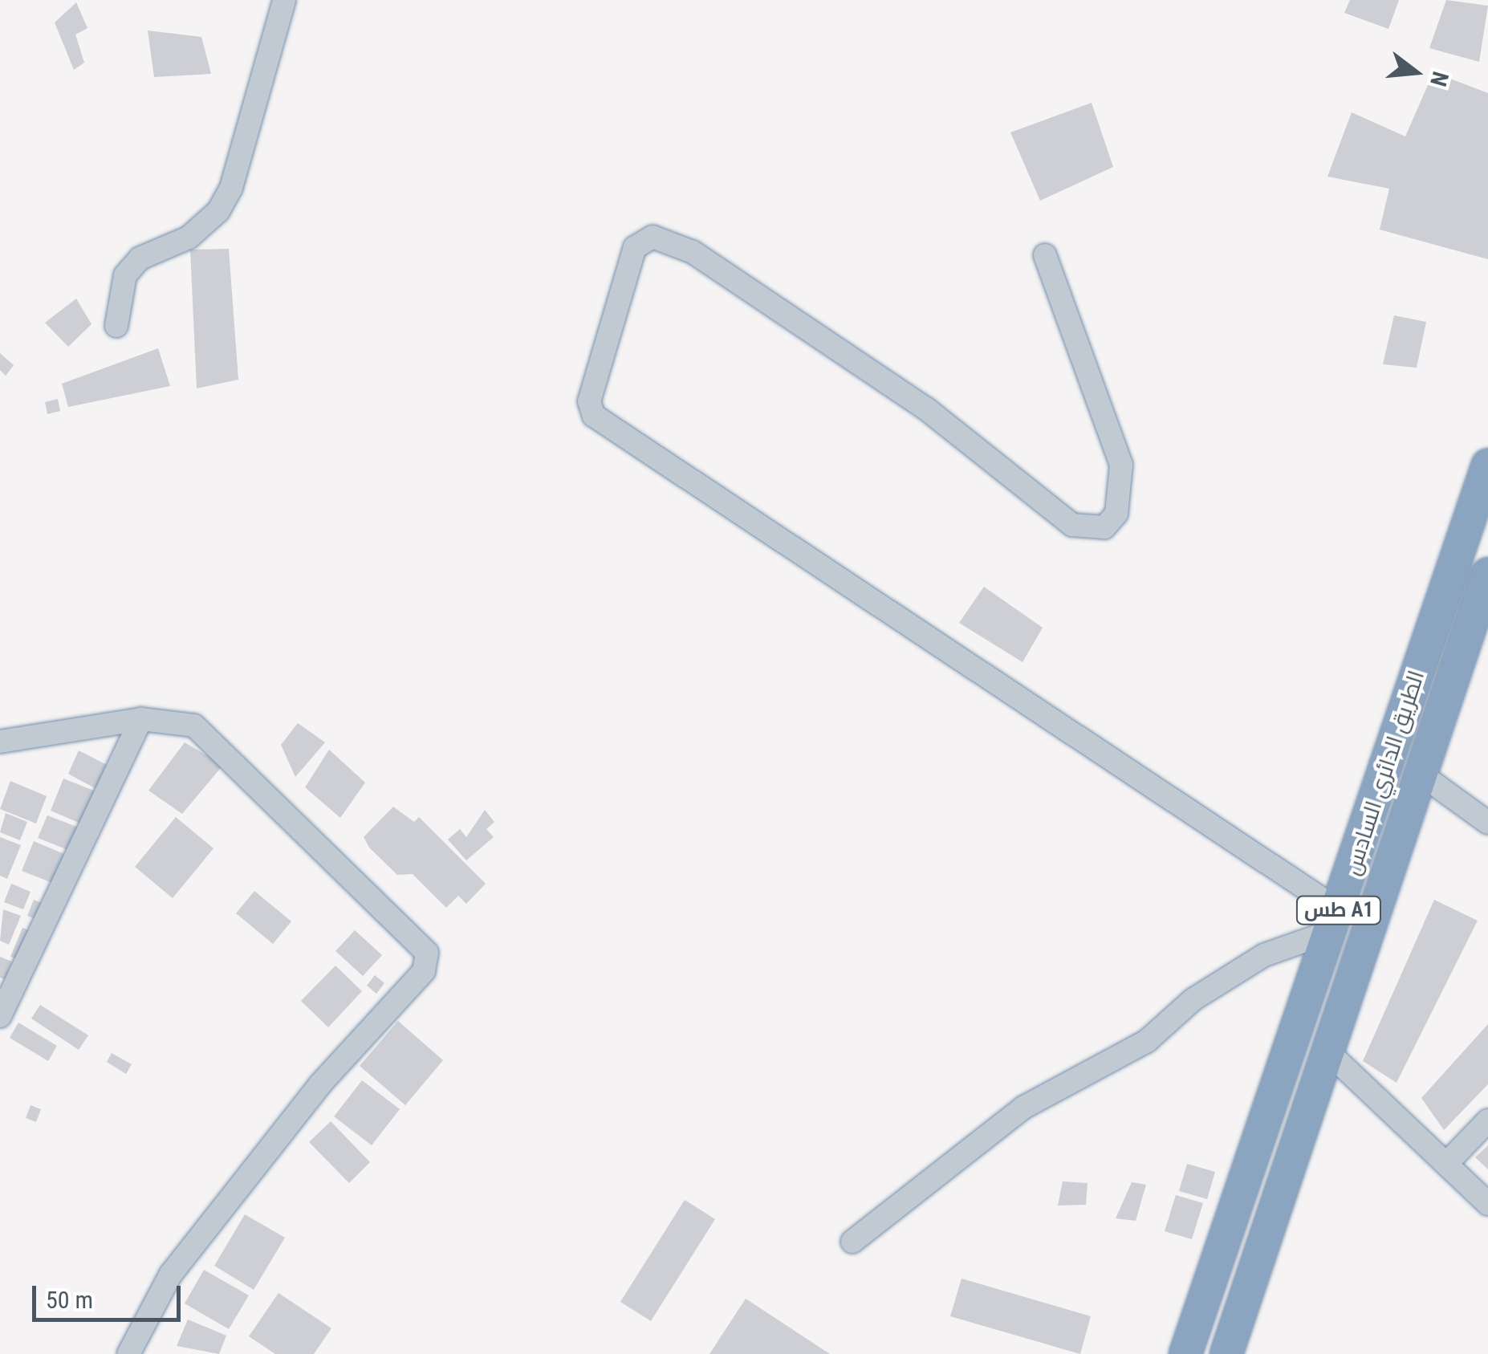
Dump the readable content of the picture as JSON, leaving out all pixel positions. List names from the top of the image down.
{
  "streets": {
    "highway": ["الطريق الدائري السادس", "طس A1"]
  },
  "scale_bar": "50 m",
  "north": "right"
}
